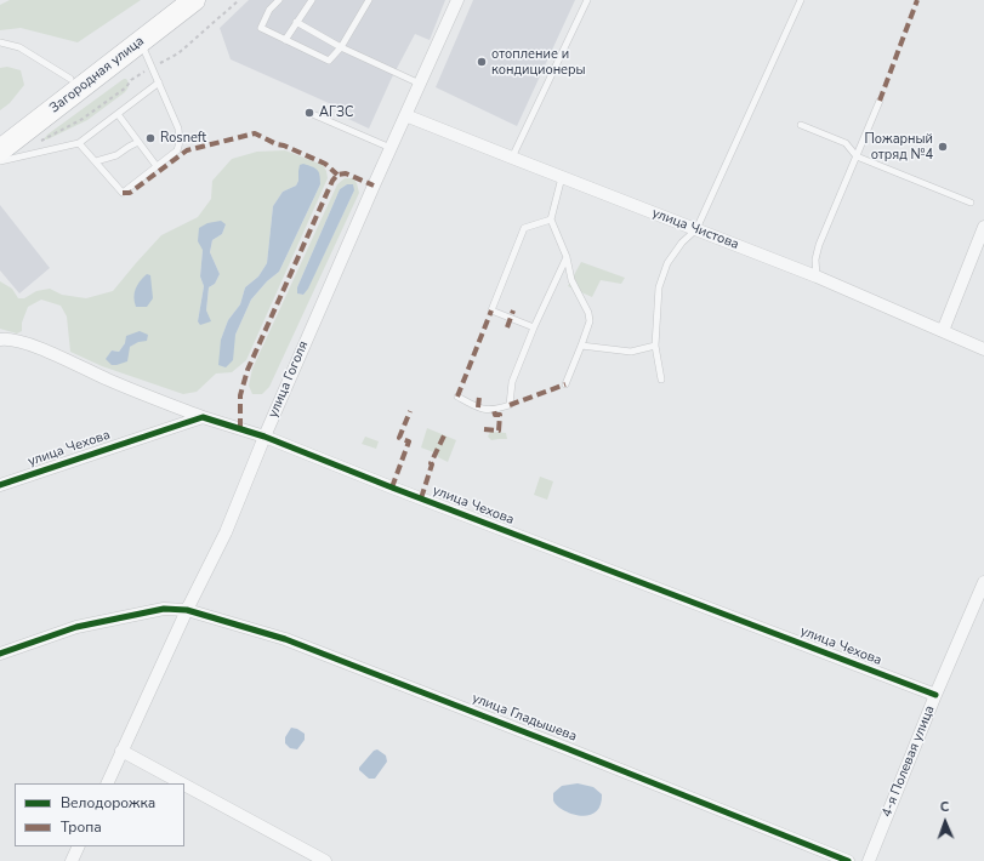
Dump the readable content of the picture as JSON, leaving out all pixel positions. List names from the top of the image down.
{
  "streets": {
    "highway": ["Загородная улица"],
    "street": [
      "улица Чистова",
      "улица Гоголя",
      "улица Чехова",
      "улица Гладышева",
      "4-я Полевая улица"
    ]
  },
  "crossings": [
    ["улица Чистова", "улица Гоголя"],
    ["улица Гоголя", "улица Чехова"],
    ["улица Гоголя", "улица Гладышева"],
    ["улица Чехова", "4-я Полевая улица"]
  ],
  "places": [
    "отопление и кондиционеры",
    "АГЗС",
    "Rosneft",
    "Пожарный отряд №4"
  ],
  "legend": ["Велодорожка", "Тропа"],
  "north": "top"
}
